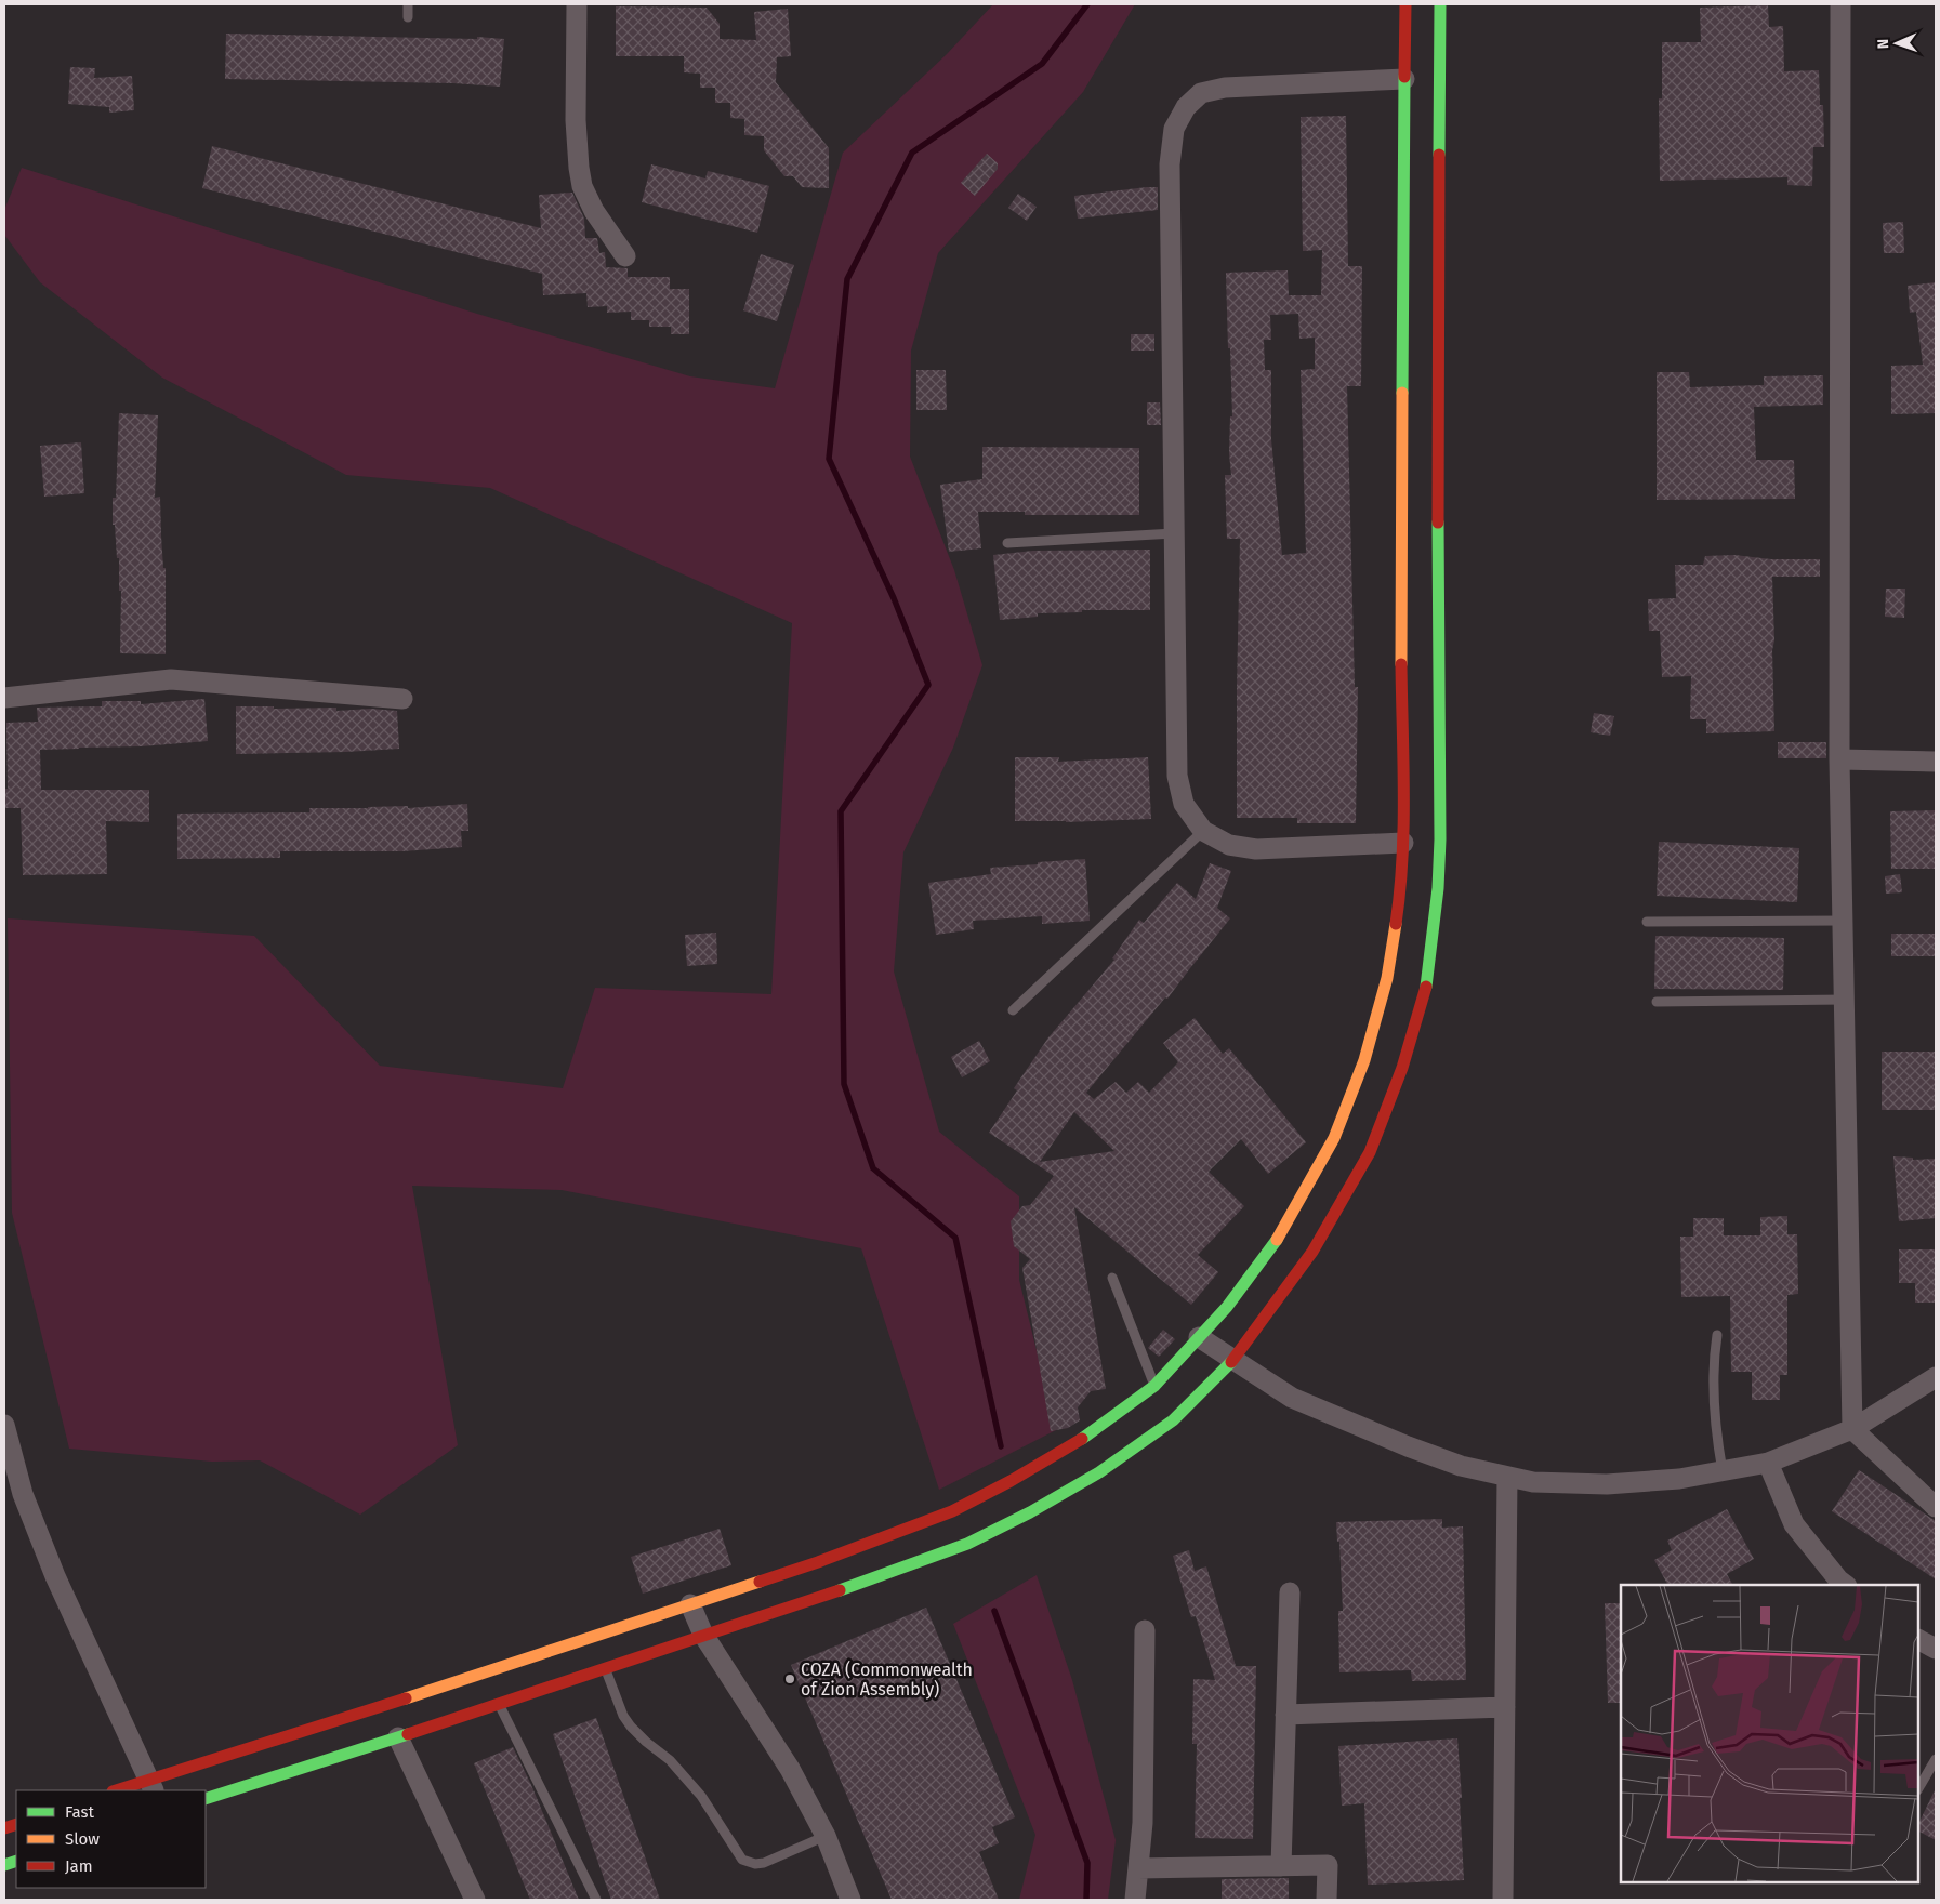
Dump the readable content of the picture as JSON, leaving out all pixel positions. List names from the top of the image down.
{
  "places": ["COZA (Commonwealth of Zion Assembly)"],
  "legend": ["Fast", "Slow", "Jam"],
  "north": "left"
}
